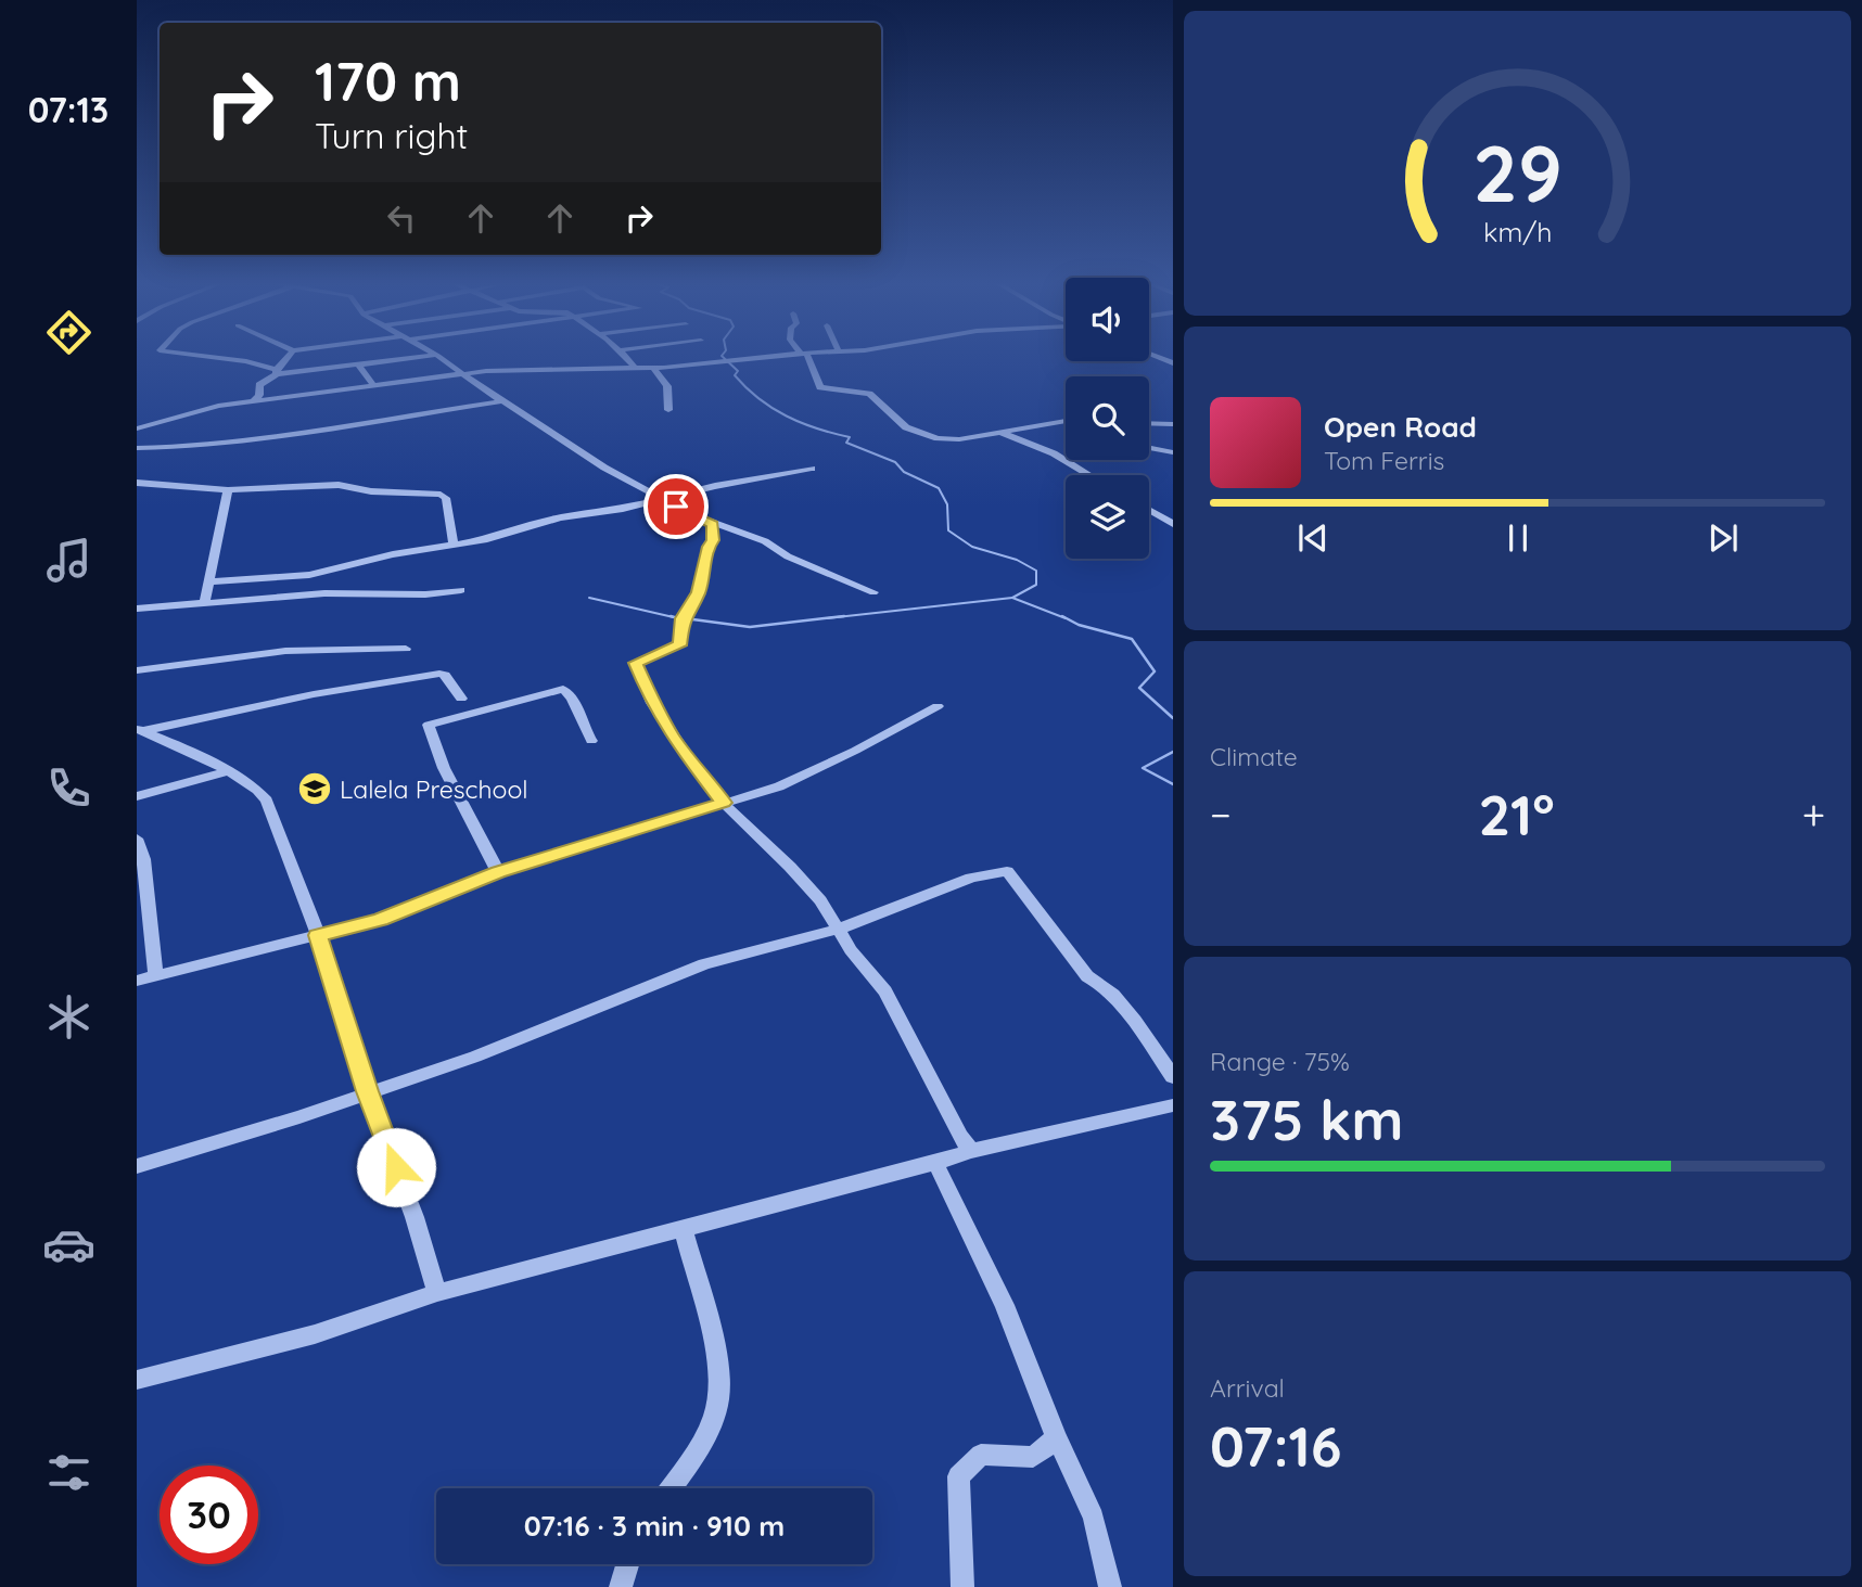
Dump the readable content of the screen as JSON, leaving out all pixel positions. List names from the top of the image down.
{
  "places": {
    "school or university": ["Lalela Preschool"]
  },
  "page": {
    "tabs": "07:13",
    "turn": ["170 m", "Turn right"],
    "song": ["Open Road", "Tom Ferris"],
    "tile": [
      "Climate",
      ["Range · 75%", "375 km"],
      ["Arrival", "07:16"]
    ],
    "heat": ["−", "21°", "+"],
    "limit": "30",
    "trip": "07:16 · 3 min · 910 m",
    "gauge": ["29", "km/h"]
  }
}
